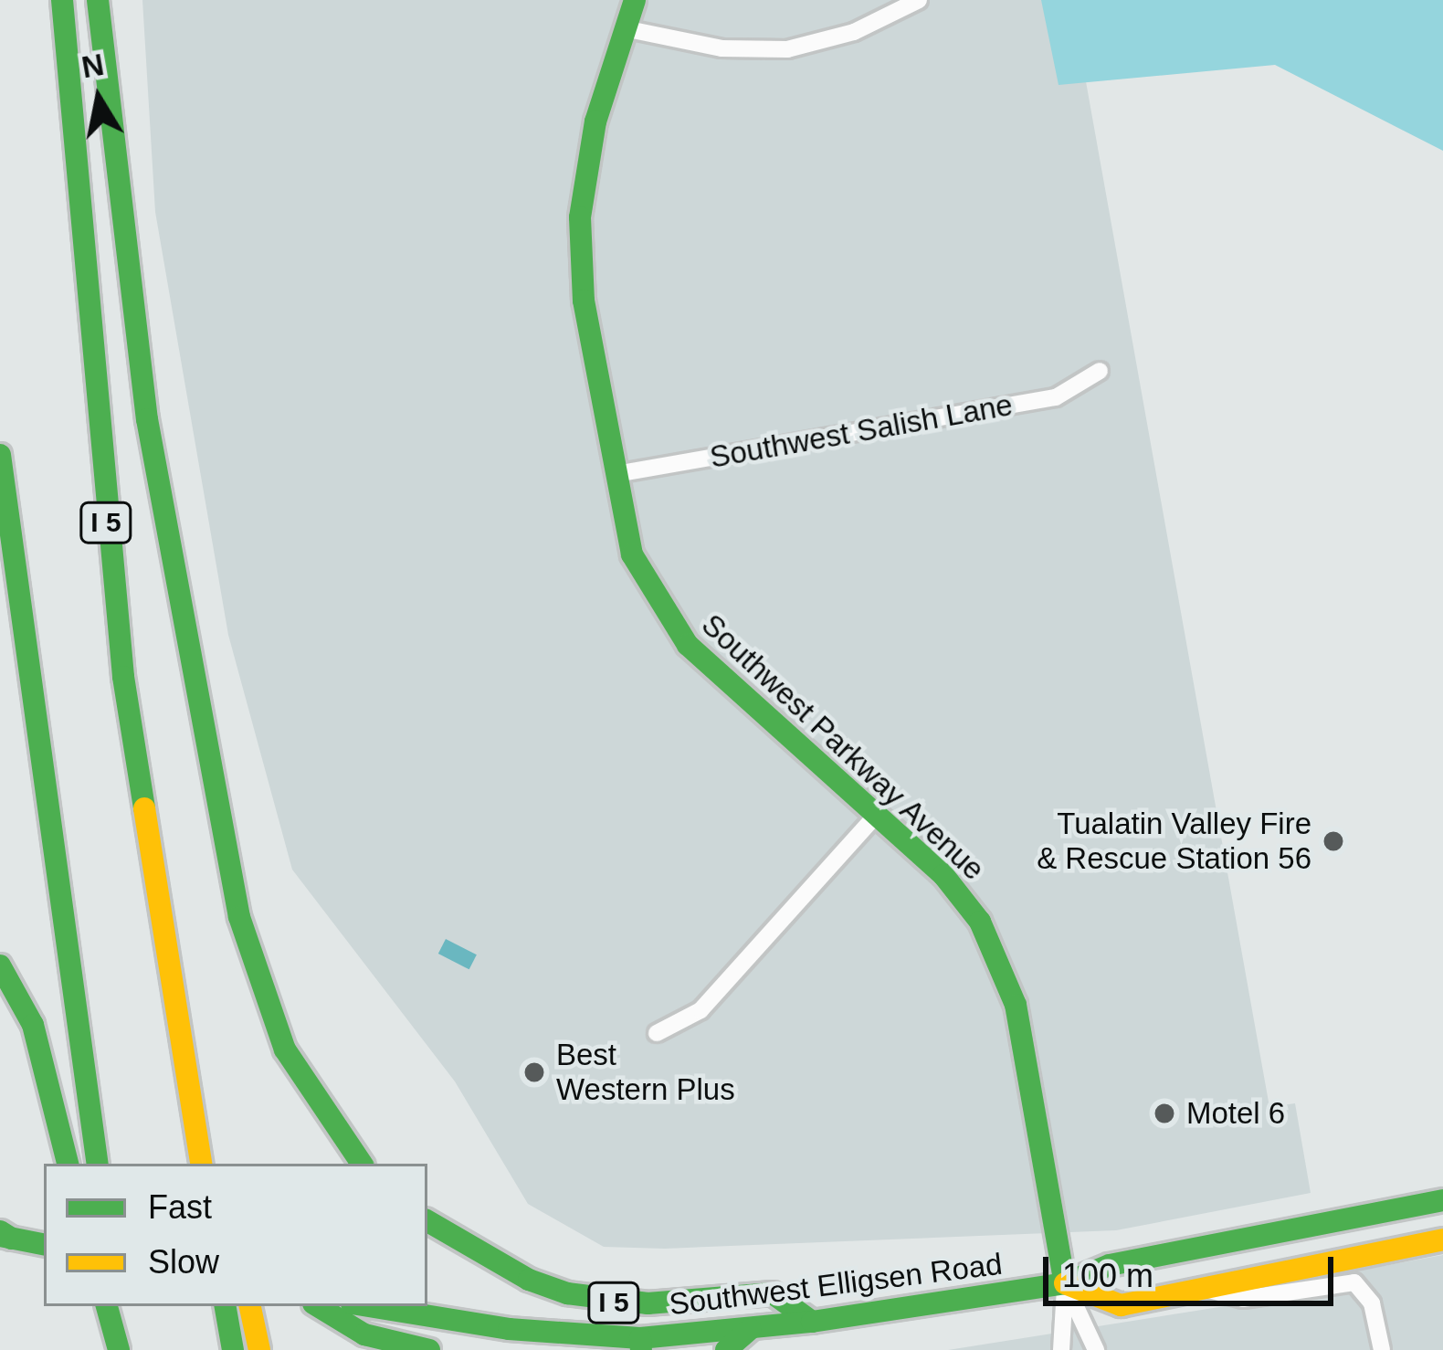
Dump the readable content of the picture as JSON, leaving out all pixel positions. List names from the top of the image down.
{
  "streets": {
    "main road": ["I 5", "Southwest Parkway Avenue", "Southwest Elligsen Road"],
    "street": ["Southwest Salish Lane"]
  },
  "crossings": [
    ["Southwest Salish Lane", "Southwest Parkway Avenue"],
    ["I 5", "Southwest Elligsen Road"],
    ["Southwest Parkway Avenue", "Southwest Elligsen Road"]
  ],
  "places": ["Tualatin Valley Fire & Rescue Station 56", "Best Western Plus", "Motel 6"],
  "legend": ["Fast", "Slow"],
  "scale_bar": "100 m",
  "north": "top"
}
